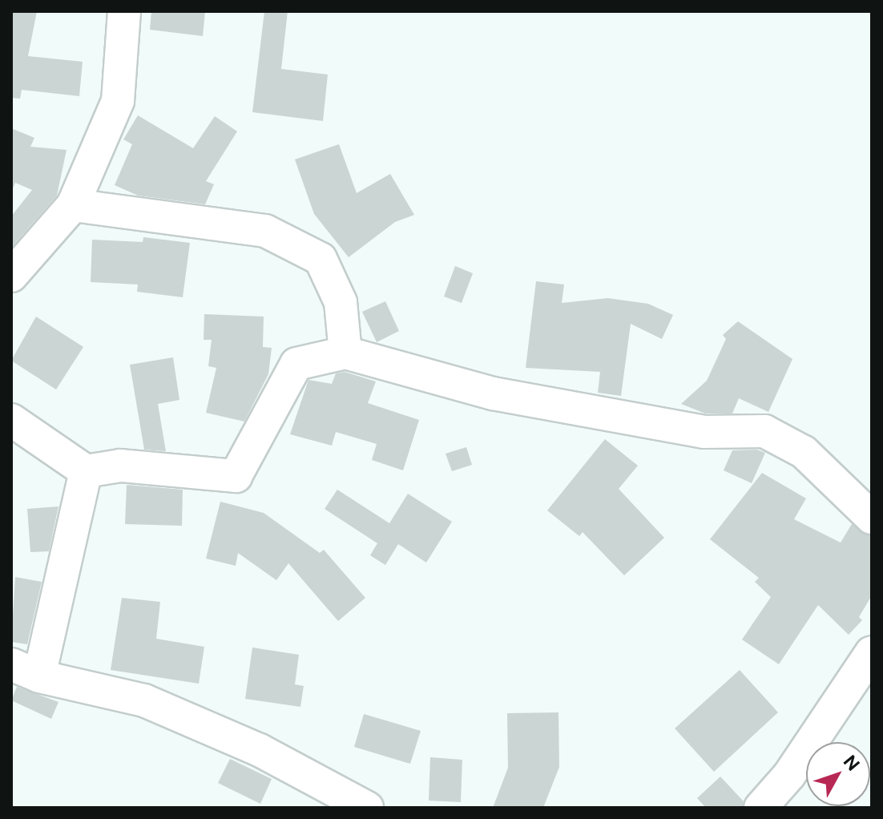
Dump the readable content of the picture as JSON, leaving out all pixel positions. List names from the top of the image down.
{
  "north": "top right"
}
